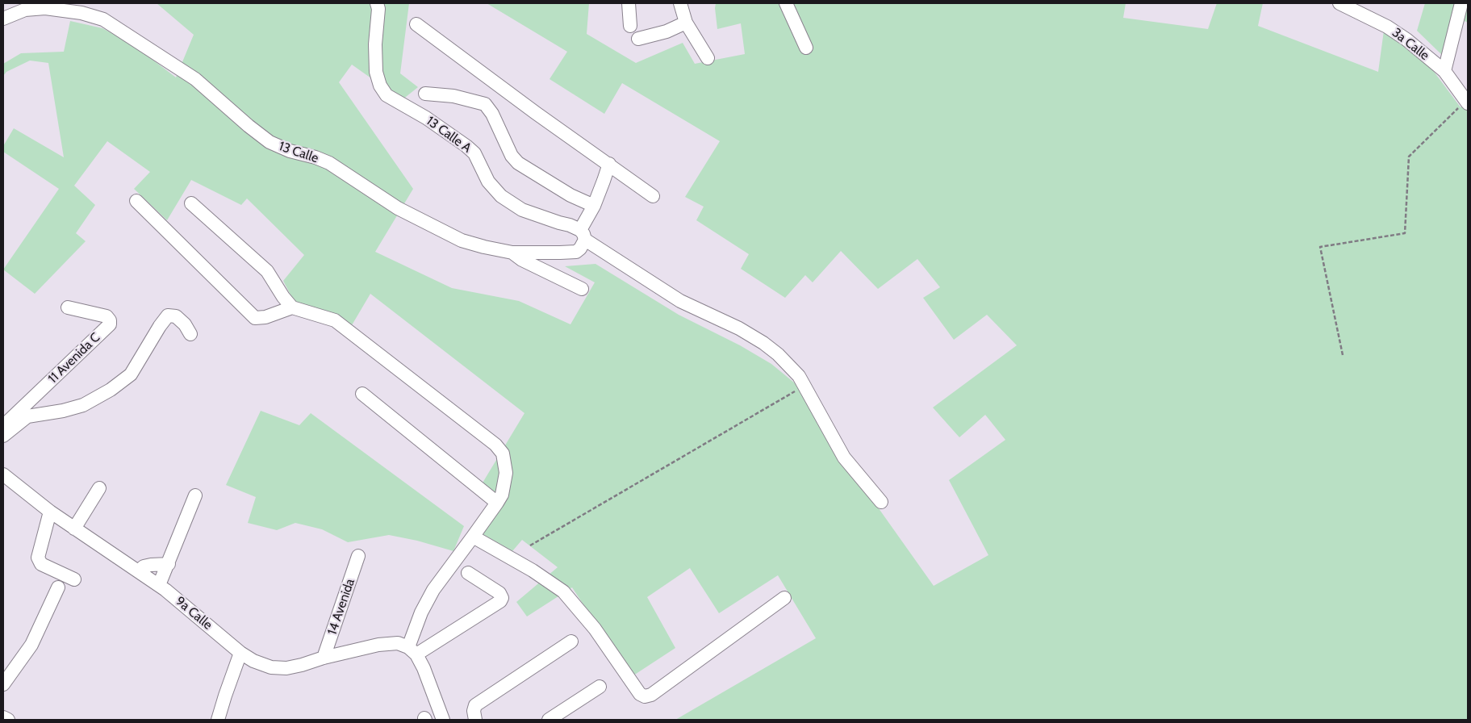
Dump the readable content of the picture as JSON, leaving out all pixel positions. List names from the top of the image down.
{
  "streets": {
    "street": [
      "3a Calle",
      "13 Calle A",
      "13 Calle",
      "11 Avenida C",
      "14 Avenida",
      "9a Calle"
    ]
  },
  "crossings": [
    ["13 Calle A", "13 Calle"],
    ["14 Avenida", "9a Calle"]
  ]
}
